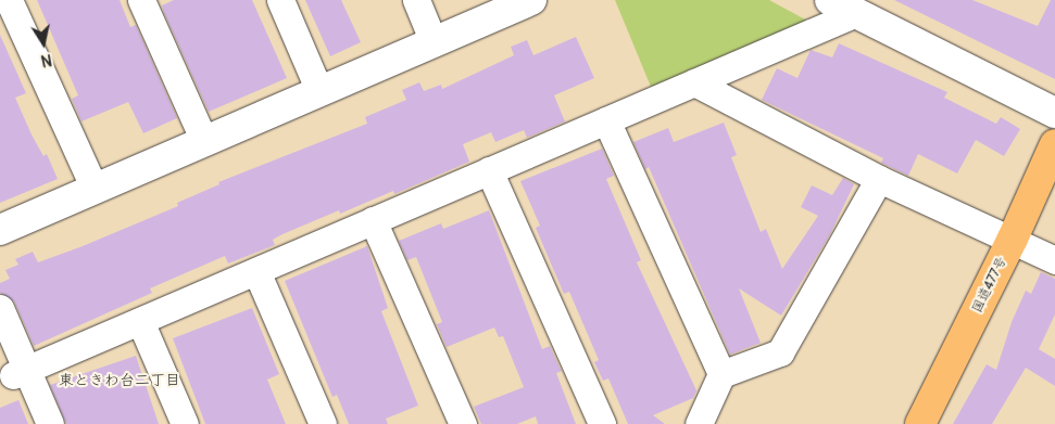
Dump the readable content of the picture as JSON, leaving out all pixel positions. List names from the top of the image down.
{
  "streets": {
    "highway": ["国道477号"]
  },
  "districts": ["東ときわ台二丁目"],
  "north": "bottom"
}
